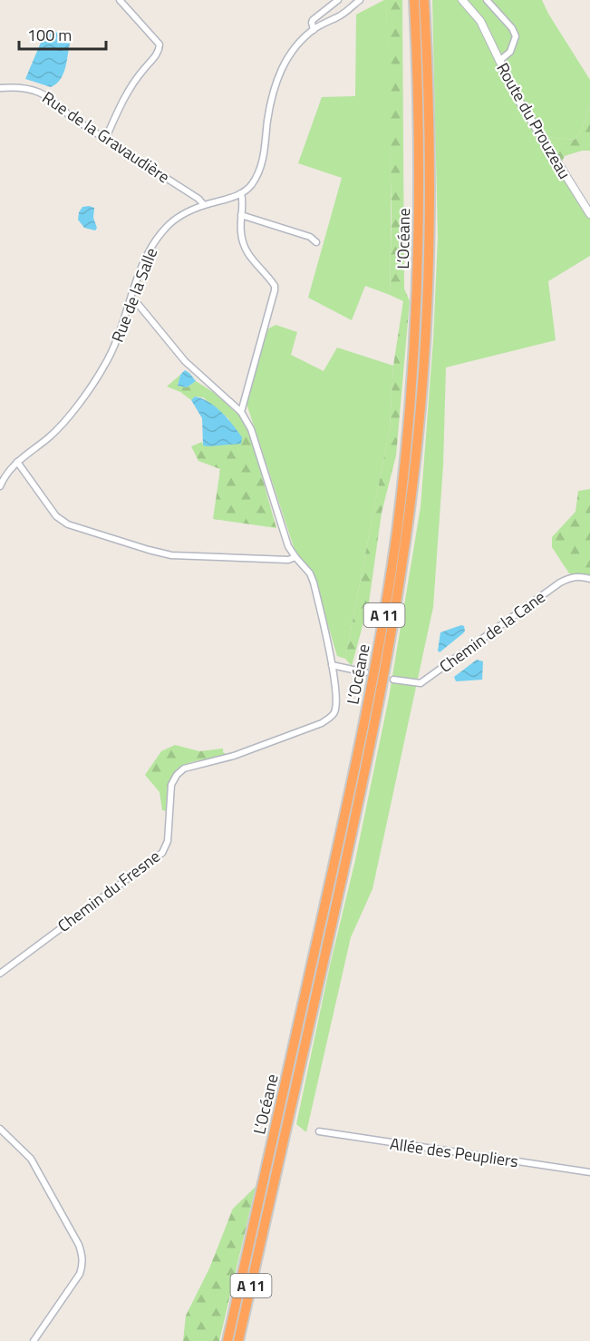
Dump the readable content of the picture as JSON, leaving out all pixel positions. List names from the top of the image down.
{
  "streets": {
    "highway": ["L’Océane", "A 11"],
    "street": [
      "Route du Prouzeau",
      "Rue de la Gravaudière",
      "Rue de la Salle",
      "Chemin de la Cane",
      "Chemin du Fresne",
      "Allée des Peupliers"
    ]
  },
  "crossings": [
    ["Rue de la Gravaudière", "Rue de la Salle"]
  ],
  "scale_bar": "100 m"
}
